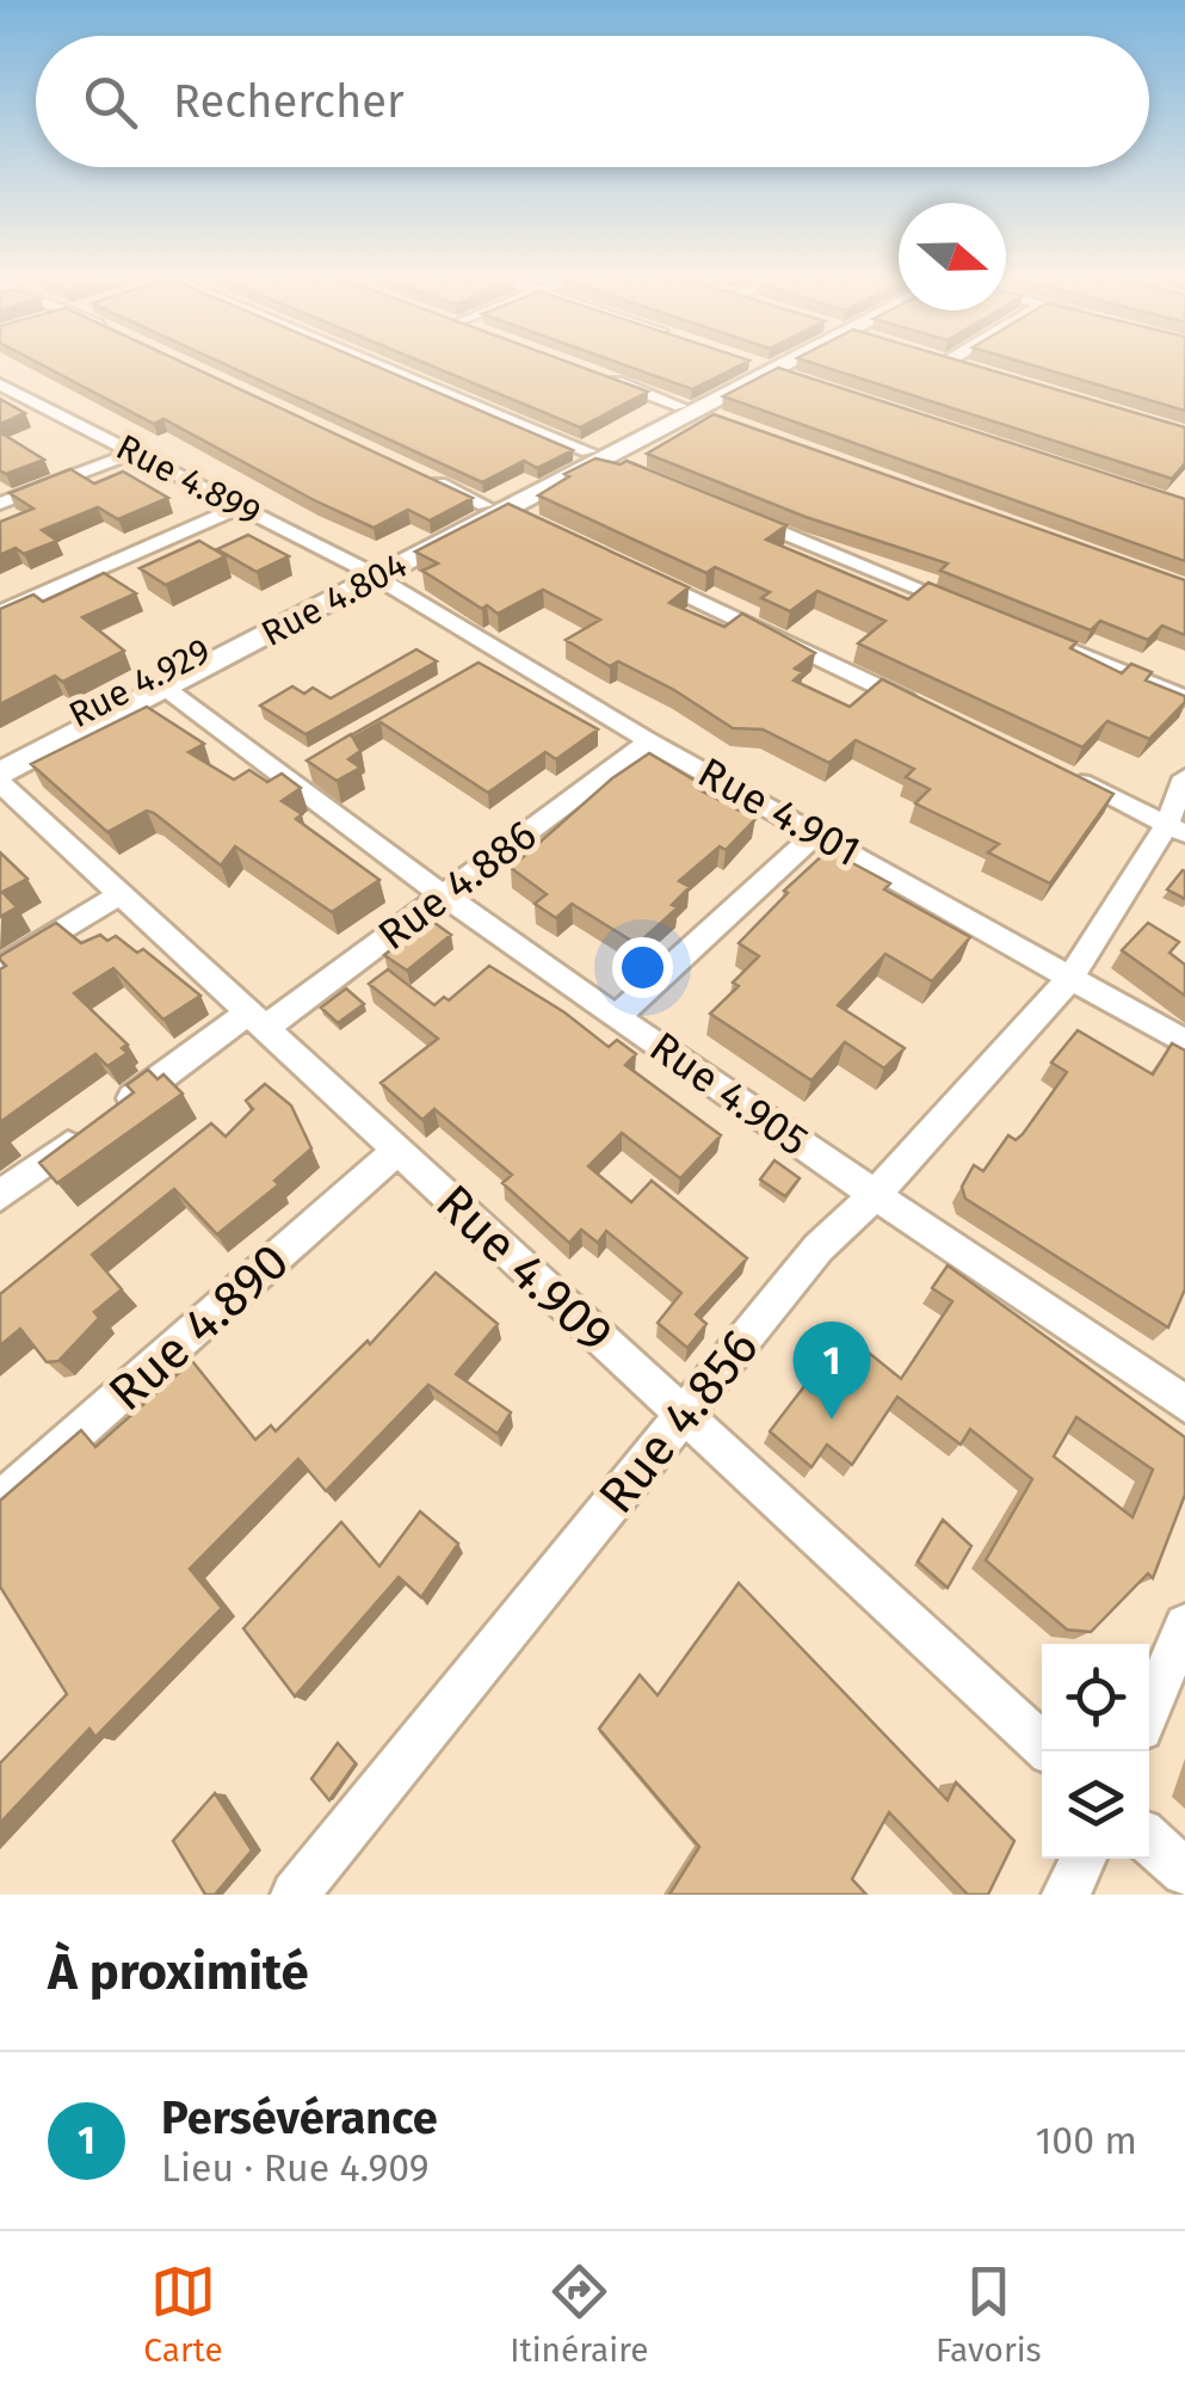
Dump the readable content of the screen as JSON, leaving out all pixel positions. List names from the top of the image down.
{
  "streets": {
    "main road": ["Rue 4.804", "Rue 4.929"],
    "street": [
      "Rue 4.899",
      "Rue 4.901",
      "Rue 4.886",
      "Rue 4.905",
      "Rue 4.909",
      "Rue 4.890",
      "Rue 4.856"
    ]
  },
  "crossings": [
    ["Rue 4.899", "Rue 4.804"],
    ["Rue 4.899", "Rue 4.929"],
    ["Rue 4.899", "Rue 4.901"],
    ["Rue 4.804", "Rue 4.929"],
    ["Rue 4.804", "Rue 4.901"],
    ["Rue 4.804", "Rue 4.905"],
    ["Rue 4.804", "Rue 4.909"],
    ["Rue 4.929", "Rue 4.901"],
    ["Rue 4.901", "Rue 4.886"],
    ["Rue 4.901", "Rue 4.856"],
    ["Rue 4.886", "Rue 4.905"],
    ["Rue 4.886", "Rue 4.909"],
    ["Rue 4.905", "Rue 4.856"],
    ["Rue 4.909", "Rue 4.890"],
    ["Rue 4.909", "Rue 4.856"]
  ],
  "north": "right",
  "page": {
    "search": "Rechercher",
    "pins": "1",
    "heading": "À proximité",
    "list": [
      {
        "mark": "1",
        "name": "Persévérance",
        "note": "Lieu · Rue 4.909",
        "value": "100 m"
      }
    ],
    "nav": ["Carte", "Itinéraire", "Favoris"]
  }
}
